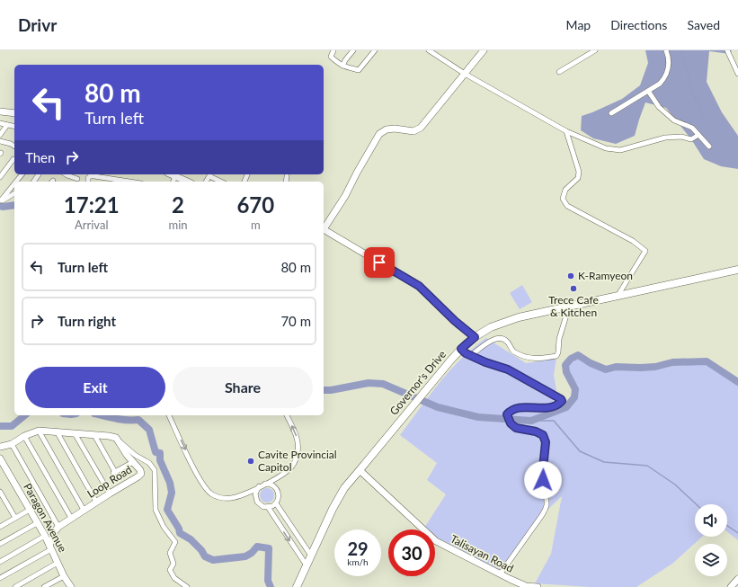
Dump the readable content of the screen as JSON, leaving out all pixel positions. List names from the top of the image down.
{
  "streets": {
    "main road": [
      "Governor's Drive",
      "Loop Road",
      "Paragon Avenue",
      "Talisayan Road"
    ]
  },
  "crossings": [
    ["Governor's Drive", "Talisayan Road"],
    ["Loop Road", "Paragon Avenue"]
  ],
  "places": ["K-Ramyeon", "Trece Cafe & Kitchen", "Cavite Provincial Capitol"],
  "page": {
    "header": "Drivr",
    "nav": ["Map", "Directions", "Saved"],
    "turn": ["80 m", "Turn left"],
    "then": "Then",
    "eta": [
      "17:21",
      "Arrival",
      "2",
      "min",
      "670",
      "m"
    ],
    "list": [
      {
        "name": "Turn left",
        "value": "80 m"
      },
      {
        "name": "Turn right",
        "value": "70 m"
      }
    ],
    "buttons": ["Exit", "Share"],
    "speed": "29 km/h",
    "limit": "30"
  }
}
